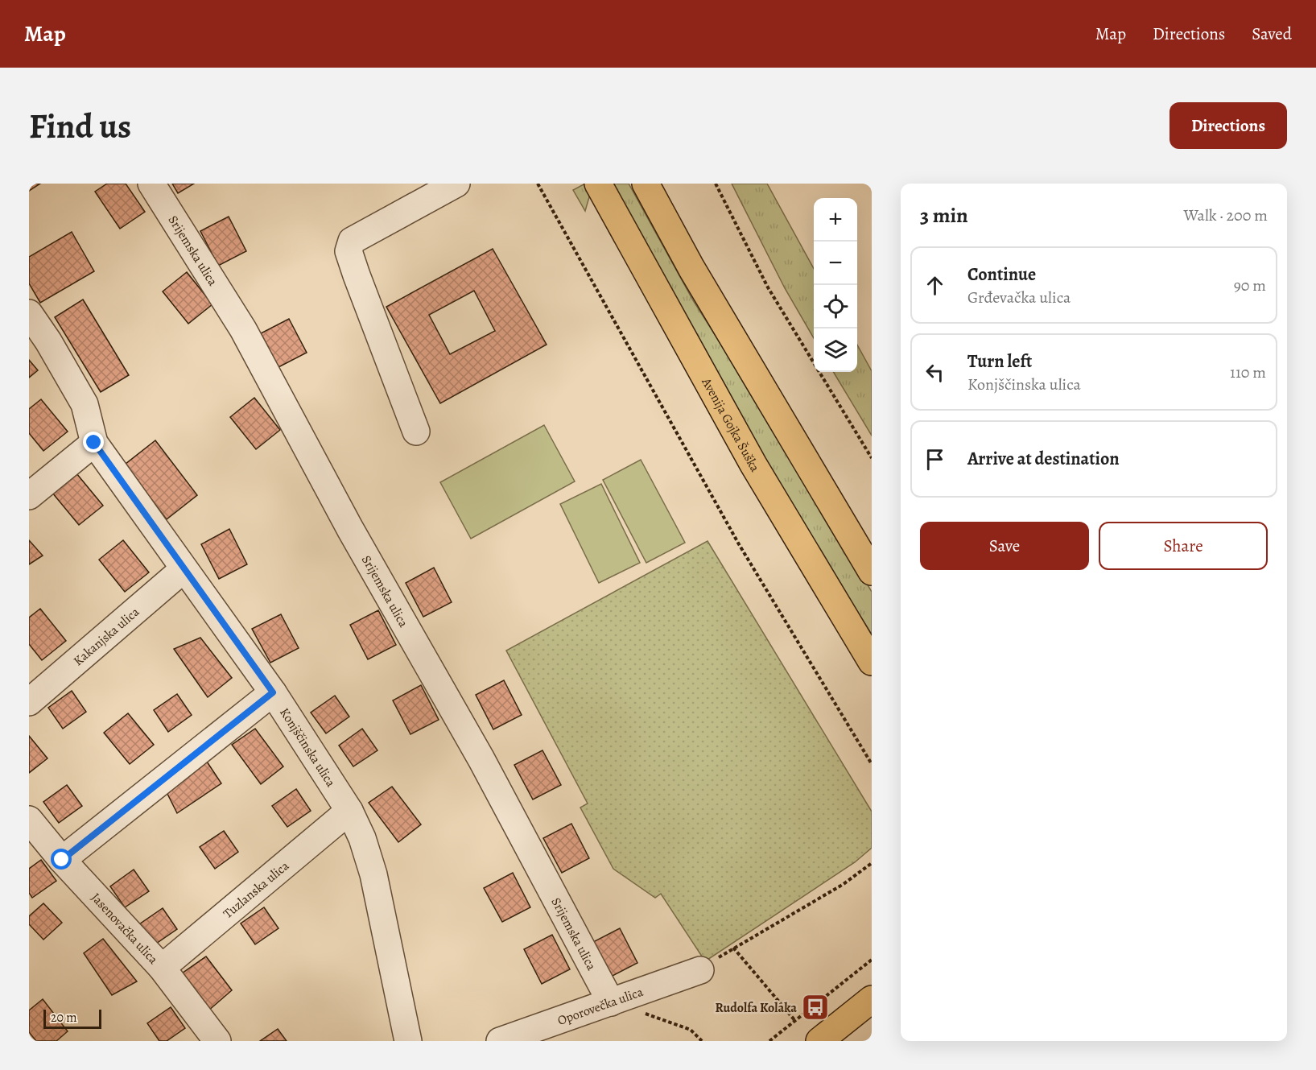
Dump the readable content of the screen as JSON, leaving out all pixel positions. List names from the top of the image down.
{
  "streets": {
    "main road": ["Avenija Gojka Šuška"],
    "street": [
      "Srijemska ulica",
      "Kakanjska ulica",
      "Konjščinska ulica",
      "Tuzlanska ulica",
      "Jasenovačka ulica",
      "Oporovečka ulica"
    ]
  },
  "crossings": [
    ["Srijemska ulica", "Oporovečka ulica"],
    ["Kakanjska ulica", "Konjščinska ulica"],
    ["Konjščinska ulica", "Tuzlanska ulica"],
    ["Tuzlanska ulica", "Jasenovačka ulica"]
  ],
  "places": {
    "bus stop": ["Rudolfa Kolaka"]
  },
  "scale_bar": "20 m",
  "page": {
    "header": "Map",
    "nav": ["Map", "Directions", "Saved"],
    "buttons": [
      "Directions",
      ["Save", "Share"]
    ],
    "title": "Find us",
    "heading": ["3 min", "Walk · 200 m"],
    "map_buttons": ["+", "−"],
    "list": [
      ["Continue", "Grđevačka ulica", "90 m"],
      ["Turn left", "Konjščinska ulica", "110 m"],
      "Arrive at destination"
    ],
    "scale": "20 m"
  }
}
